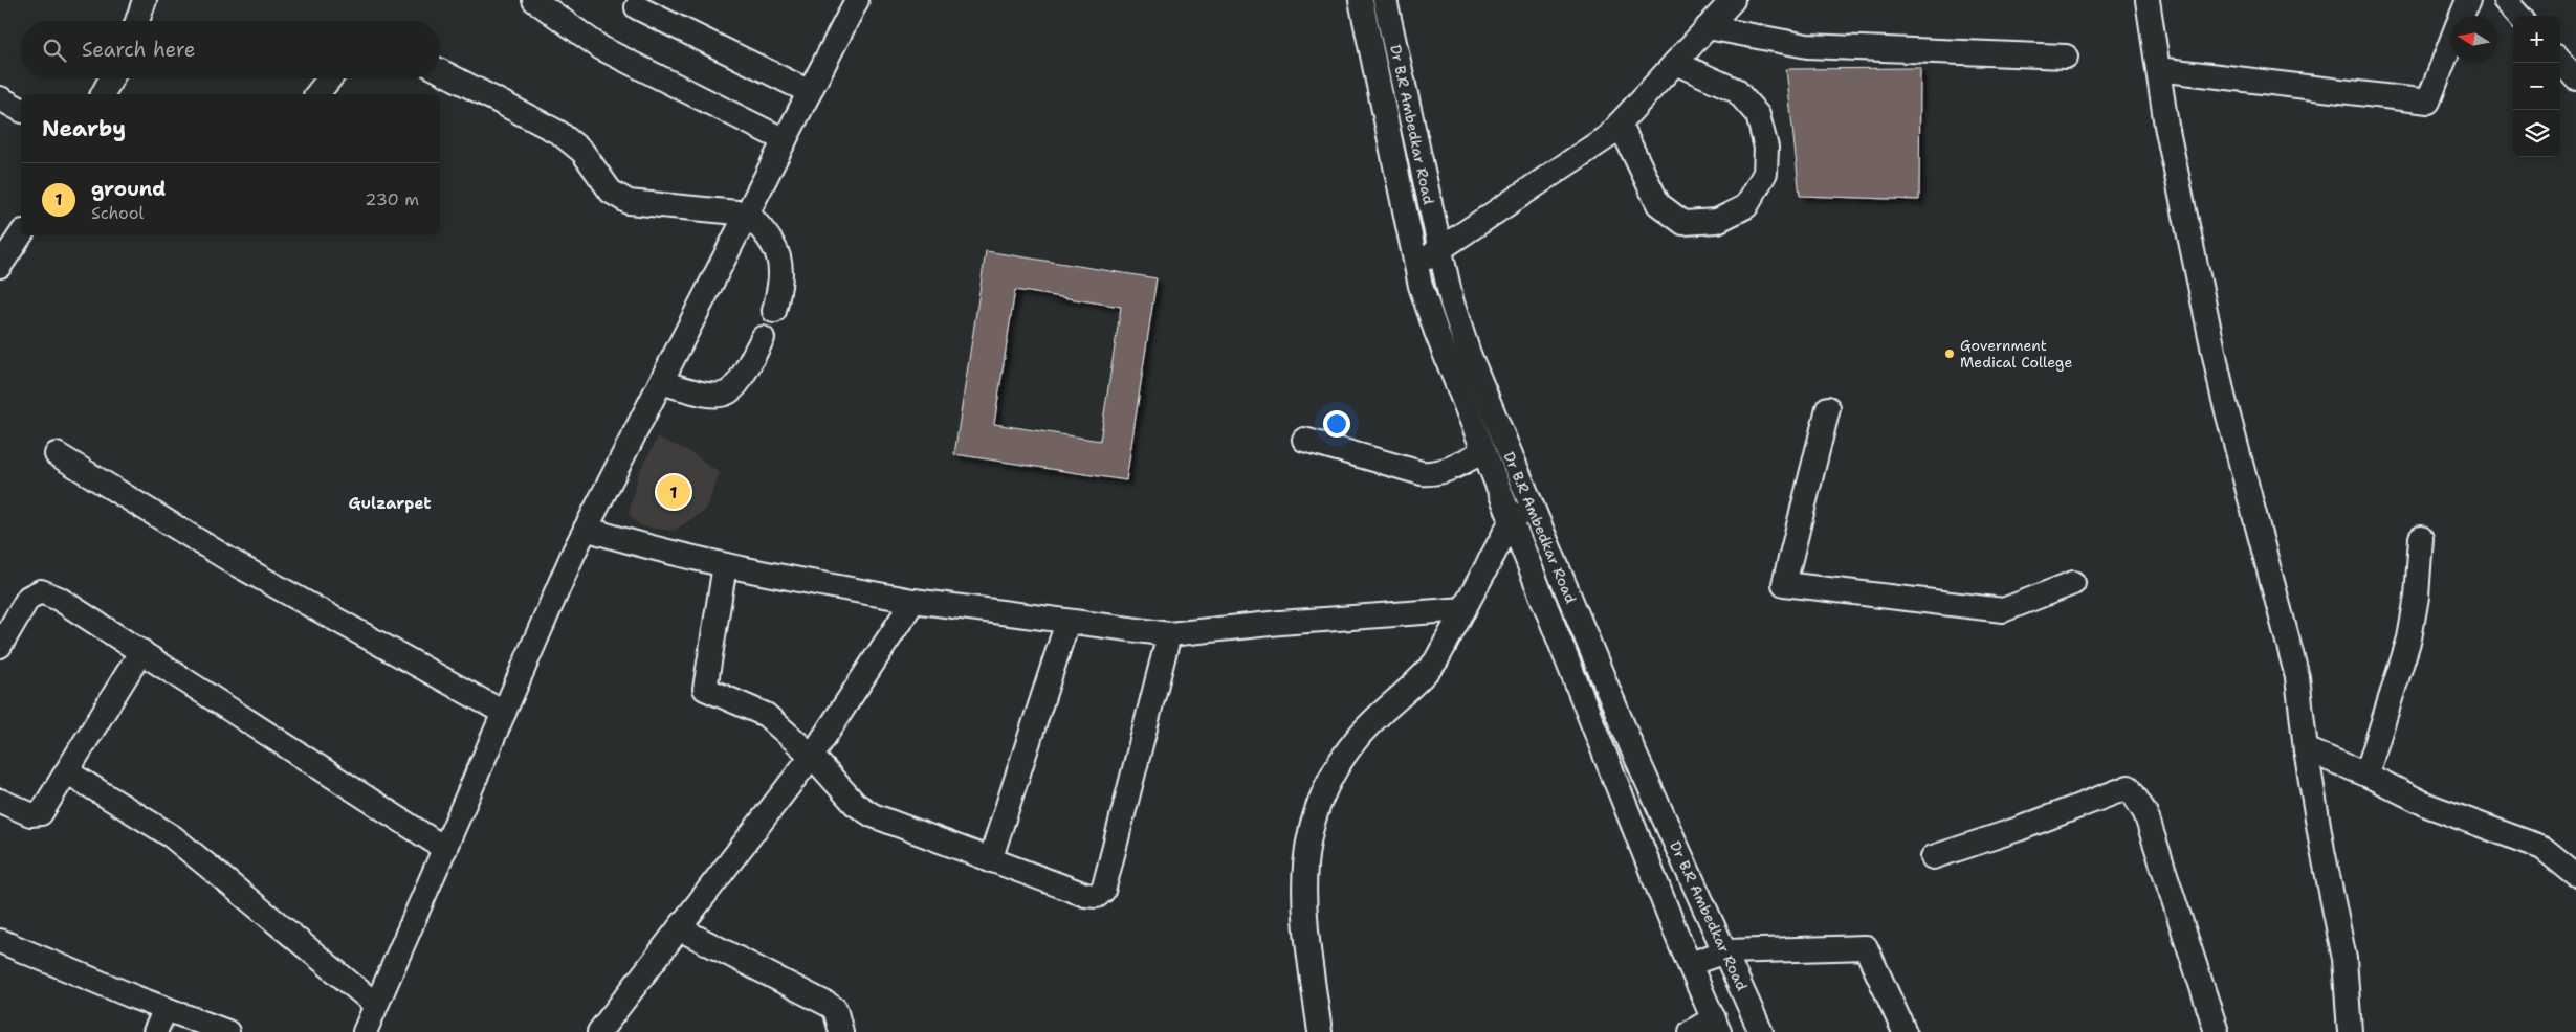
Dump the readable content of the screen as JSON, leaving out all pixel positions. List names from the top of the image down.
{
  "streets": {
    "street": ["Dr B.R Ambedkar Road"]
  },
  "districts": ["Gulzarpet"],
  "places": ["Government Medical College"],
  "north": "left",
  "page": {
    "map_buttons": ["+", "−"],
    "search": "Search here",
    "heading": "Nearby",
    "list": [
      {
        "mark": "1",
        "name": "ground",
        "note": "School",
        "value": "230 m"
      }
    ],
    "pins": "1"
  }
}
